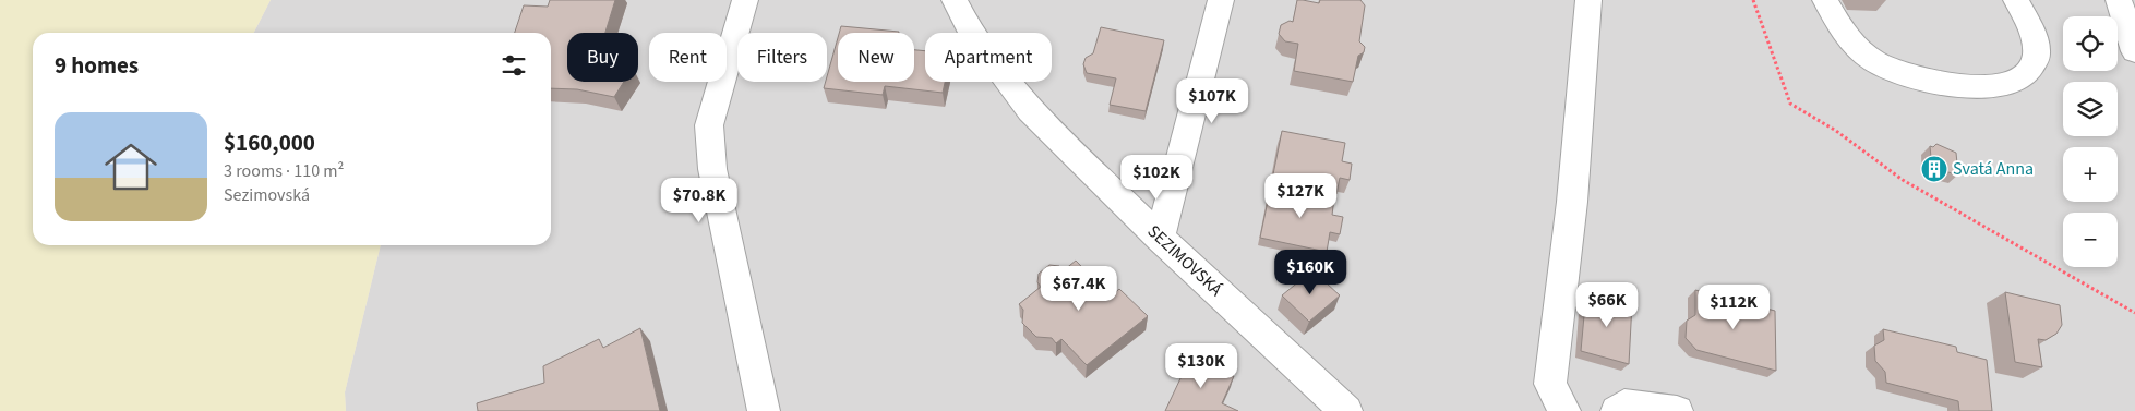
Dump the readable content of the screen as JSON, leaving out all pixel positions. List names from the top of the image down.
{
  "streets": {
    "street": ["SEZIMOVSKÁ"]
  },
  "places": {
    "building": ["Svatá Anna"]
  },
  "page": {
    "map_buttons": ["+", "−"],
    "chip": [
      "Buy",
      "Rent",
      "Filters",
      "New",
      "Apartment"
    ],
    "heading": "9 homes",
    "price": [
      "$107K",
      "$102K",
      "$127K",
      "$70.8K",
      "$160K",
      "$67.4K",
      "$66K",
      "$112K",
      "$130K"
    ],
    "list": [
      {
        "name": "$160,000",
        "note": "3 rooms · 110 m² · Sezimovská"
      }
    ]
  }
}
